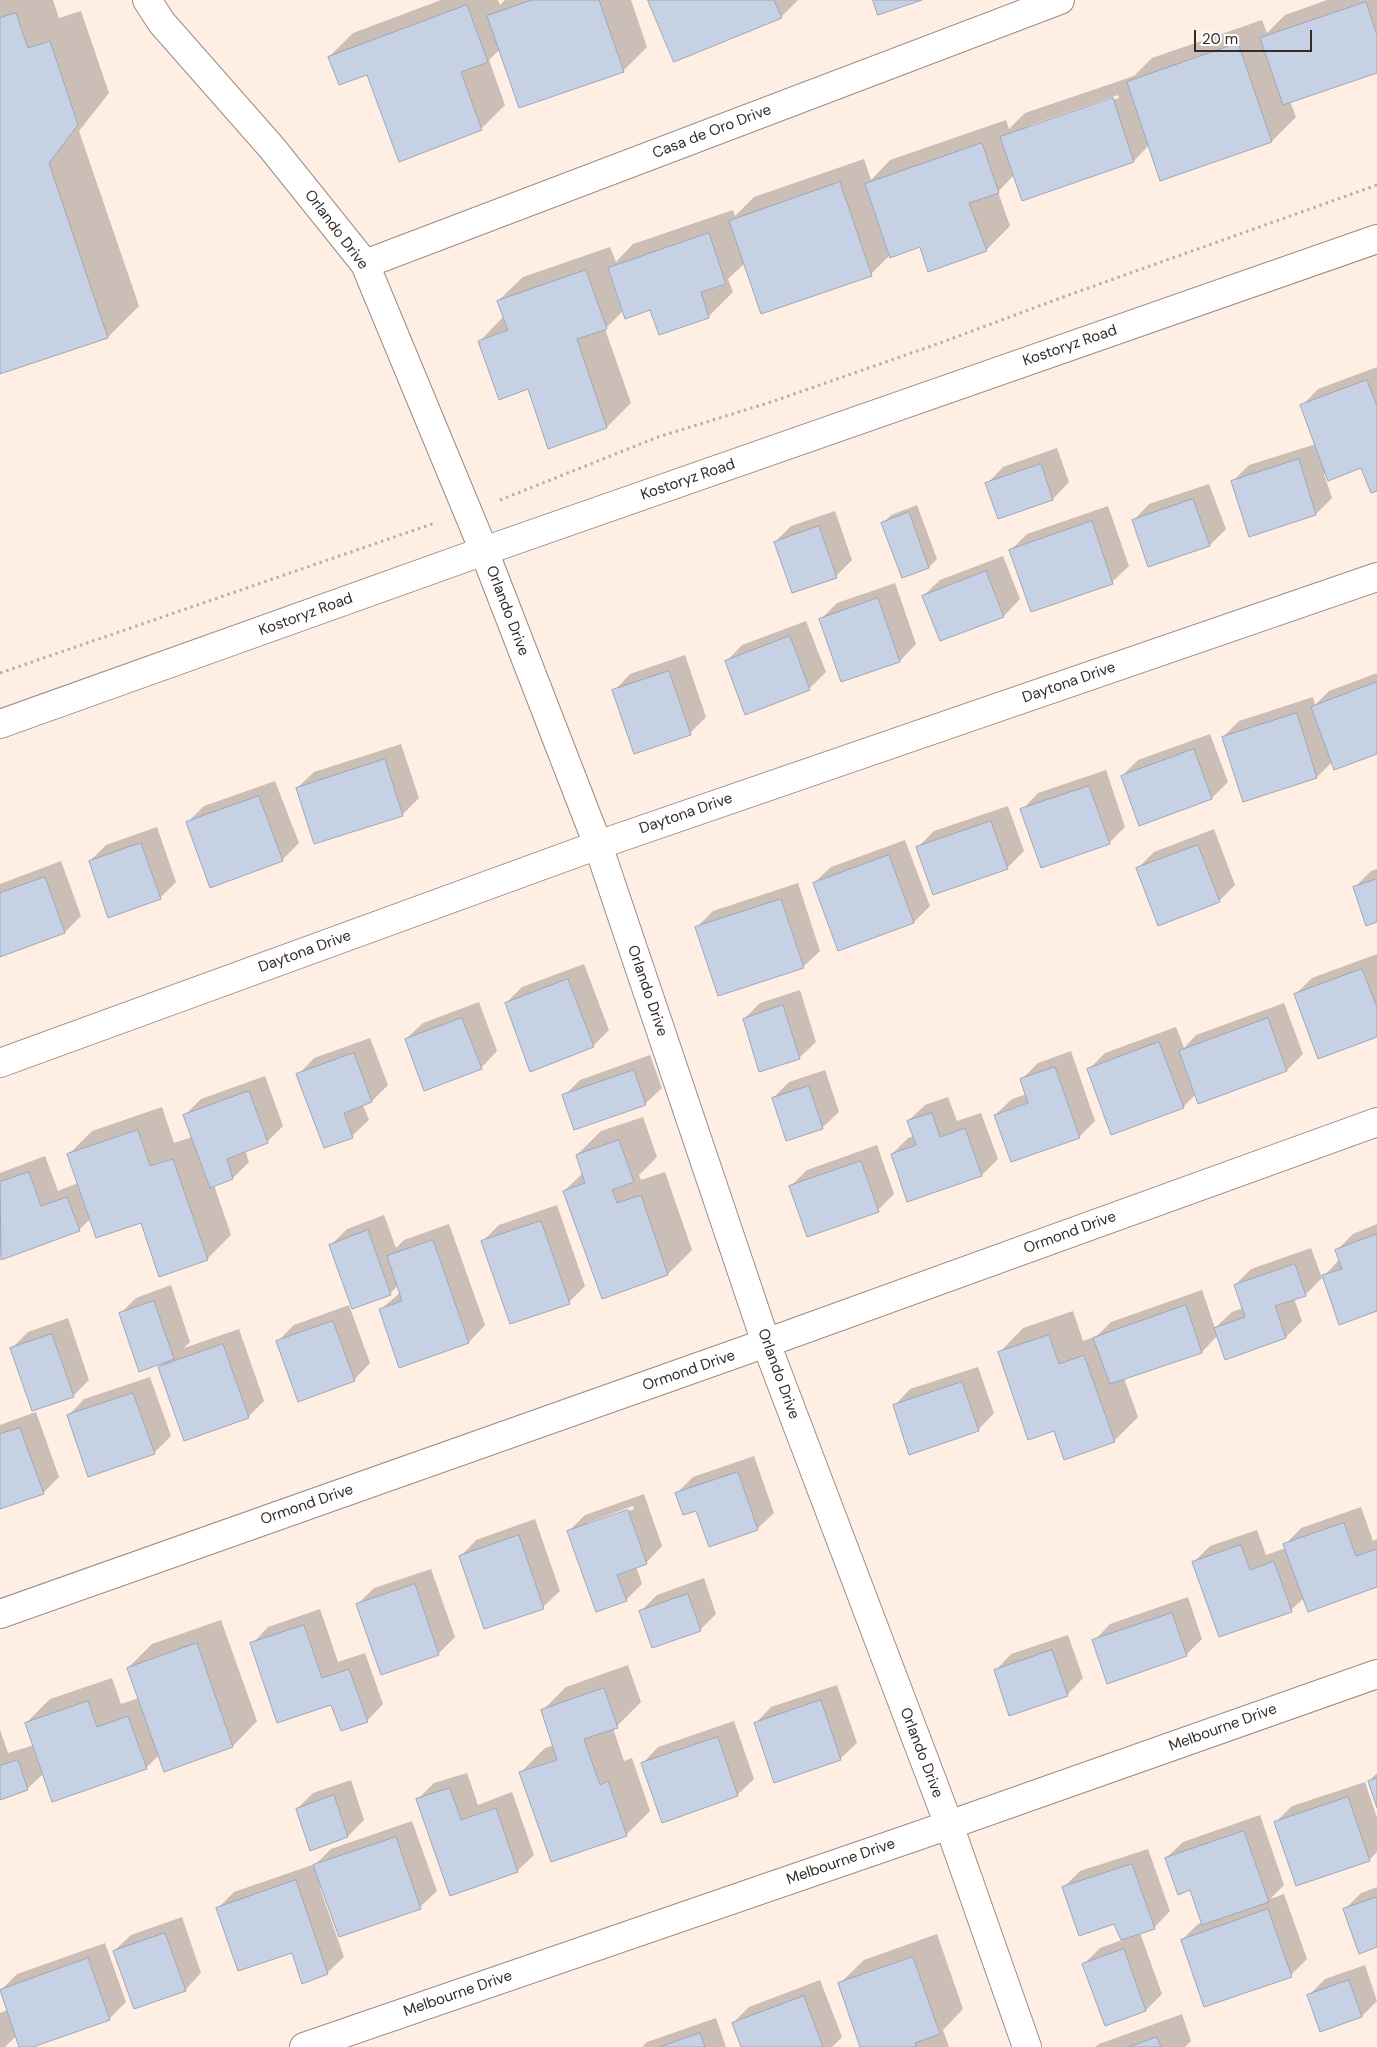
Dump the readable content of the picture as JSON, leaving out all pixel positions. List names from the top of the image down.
{
  "streets": {
    "street": [
      "Casa de Oro Drive",
      "Orlando Drive",
      "Kostoryz Road",
      "Daytona Drive",
      "Ormond Drive",
      "Melbourne Drive"
    ]
  },
  "crossings": [
    ["Casa de Oro Drive", "Orlando Drive"],
    ["Orlando Drive", "Kostoryz Road"],
    ["Orlando Drive", "Daytona Drive"],
    ["Orlando Drive", "Ormond Drive"],
    ["Orlando Drive", "Melbourne Drive"]
  ],
  "scale_bar": "20 m"
}
